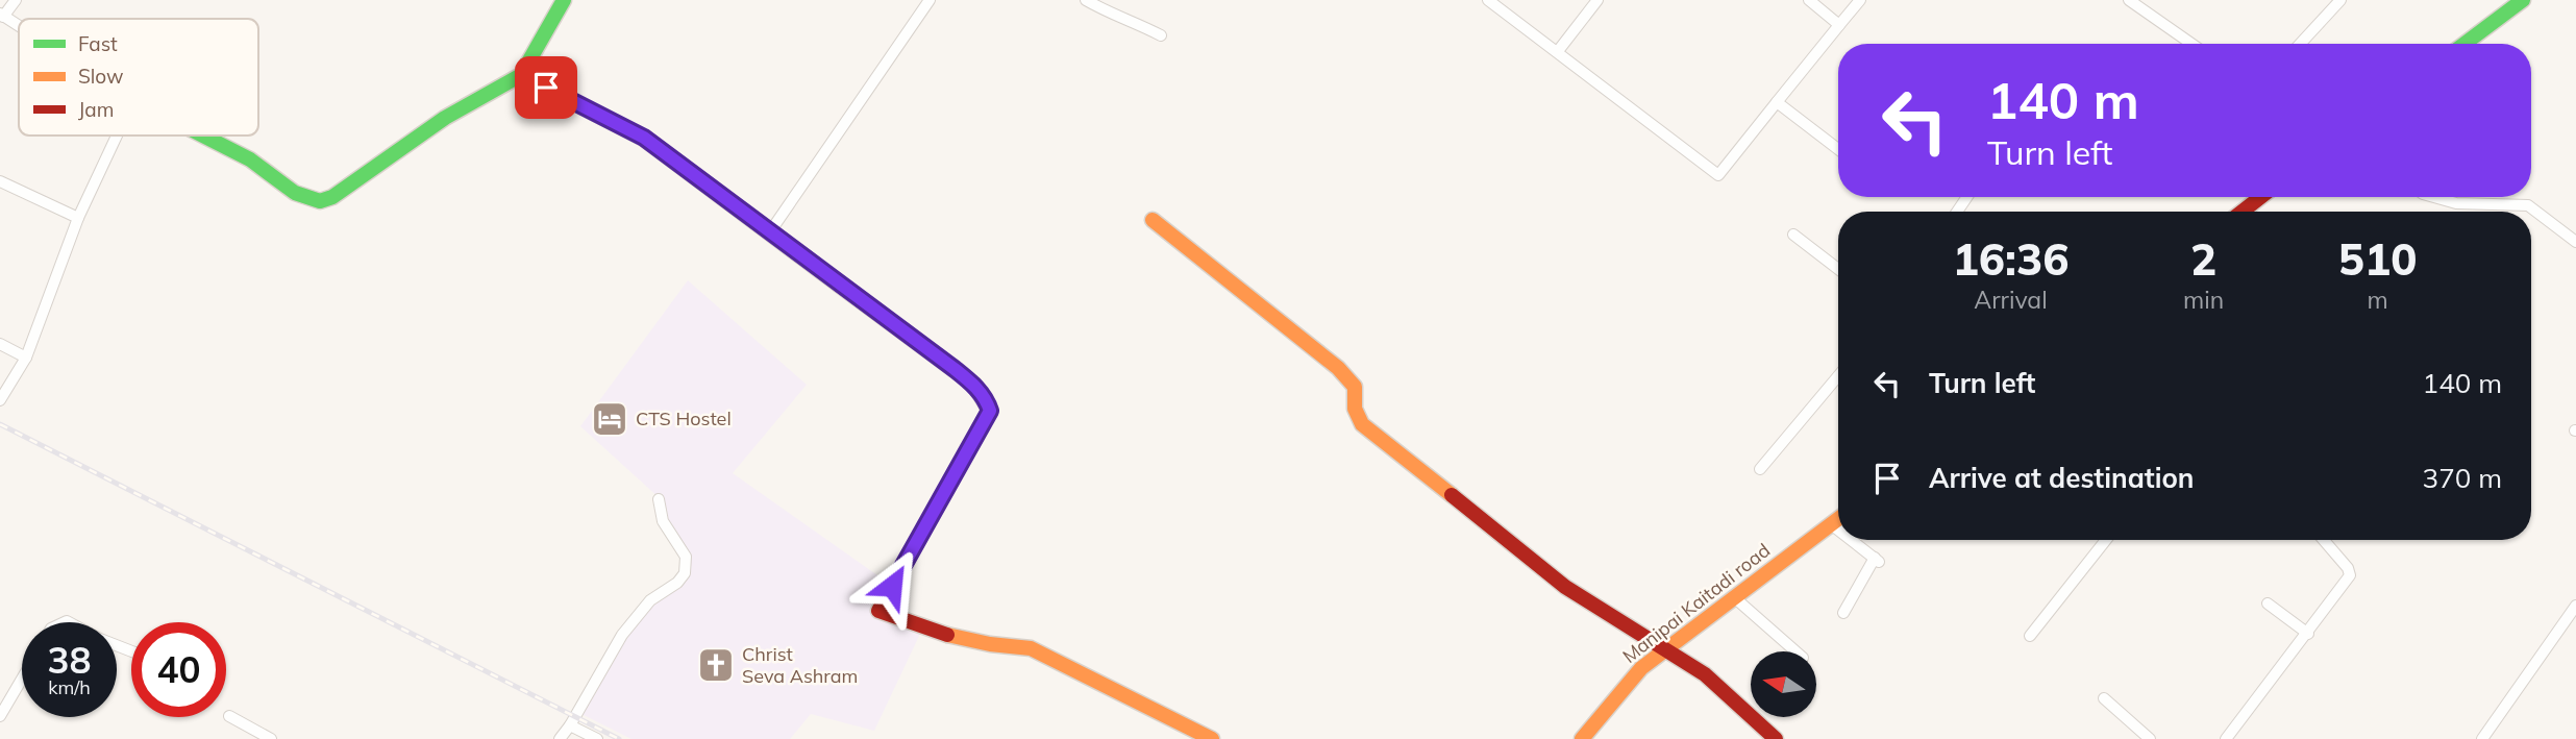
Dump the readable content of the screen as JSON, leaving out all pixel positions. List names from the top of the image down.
{
  "streets": {
    "street": ["Manipai Kaitadi road"]
  },
  "places": {
    "hotel": ["CTS Hostel"],
    "church": ["Christ Seva Ashram"]
  },
  "legend": ["Fast", "Slow", "Jam"],
  "north": "left",
  "page": {
    "turn": ["140 m", "Turn left"],
    "eta": [
      "16:36",
      "Arrival",
      "2",
      "min",
      "510",
      "m"
    ],
    "list": [
      {
        "name": "Turn left",
        "value": "140 m"
      },
      {
        "name": "Arrive at destination",
        "value": "370 m"
      }
    ],
    "speed": "38 km/h",
    "limit": "40"
  }
}
